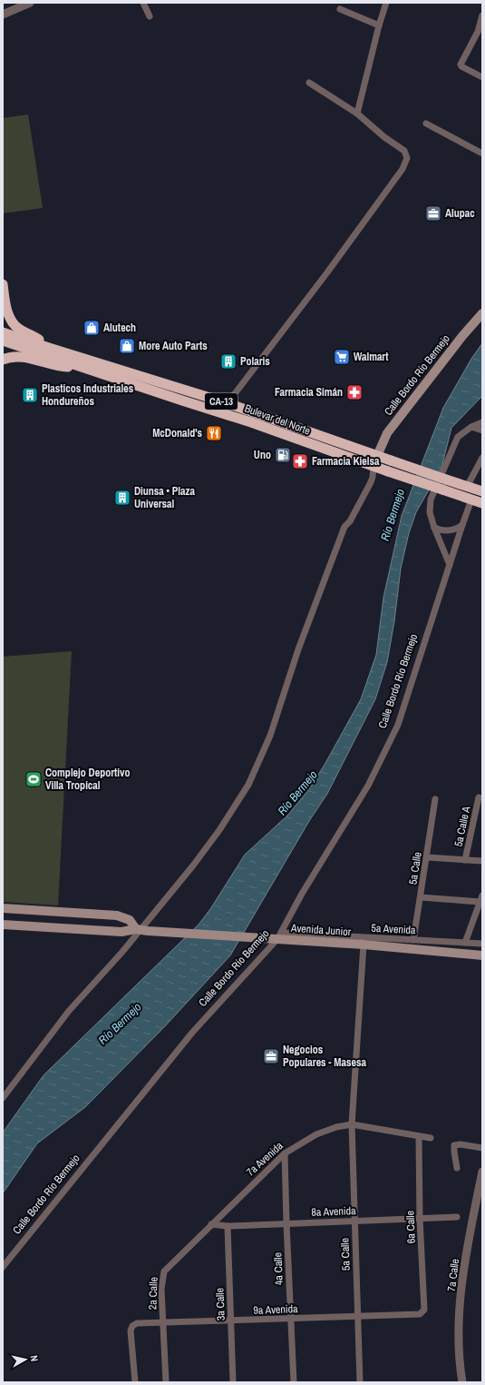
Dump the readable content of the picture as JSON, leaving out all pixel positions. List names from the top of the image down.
{
  "streets": {
    "highway": ["CA-13", "Bulevar del Norte"],
    "main road": ["Calle Bordo Río Bermejo", "Avenida Junior"],
    "street": [
      "5a Calle A",
      "5a Calle",
      "5a Avenida",
      "7a Avenida",
      "8a Avenida",
      "6a Calle",
      "4a Calle",
      "7a Calle",
      "2a Calle",
      "3a Calle",
      "9a Avenida"
    ]
  },
  "crossings": [
    ["Calle Bordo Río Bermejo", "Bulevar del Norte"],
    ["Calle Bordo Río Bermejo", "5a Avenida"],
    ["Calle Bordo Río Bermejo", "Avenida Junior"],
    ["5a Calle", "5a Avenida"],
    ["5a Calle", "Avenida Junior"],
    ["5a Calle", "7a Avenida"],
    ["5a Calle", "8a Avenida"],
    ["5a Calle", "9a Avenida"],
    ["5a Avenida", "Avenida Junior"],
    ["7a Avenida", "8a Avenida"],
    ["7a Avenida", "6a Calle"],
    ["7a Avenida", "4a Calle"],
    ["7a Avenida", "2a Calle"],
    ["8a Avenida", "6a Calle"],
    ["8a Avenida", "4a Calle"],
    ["8a Avenida", "2a Calle"],
    ["8a Avenida", "3a Calle"],
    ["6a Calle", "9a Avenida"],
    ["4a Calle", "9a Avenida"],
    ["2a Calle", "9a Avenida"],
    ["3a Calle", "9a Avenida"]
  ],
  "water": ["Río Bermejo"],
  "places": {
    "office": ["Alupac", "Negocios Populares - Masesa"],
    "shop": ["Alutech", "More Auto Parts"],
    "supermarket": ["Walmart"],
    "building": ["Polaris", "Plasticos Industriales Hondureños", "Diunsa • Plaza Universal"],
    "pharmacy": ["Farmacia Simán", "Farmacia Kielsa"],
    "restaurant": ["McDonald's"],
    "fuel station": ["Uno"],
    "sports": ["Complejo Deportivo Villa Tropical"]
  },
  "north": "right"
}
